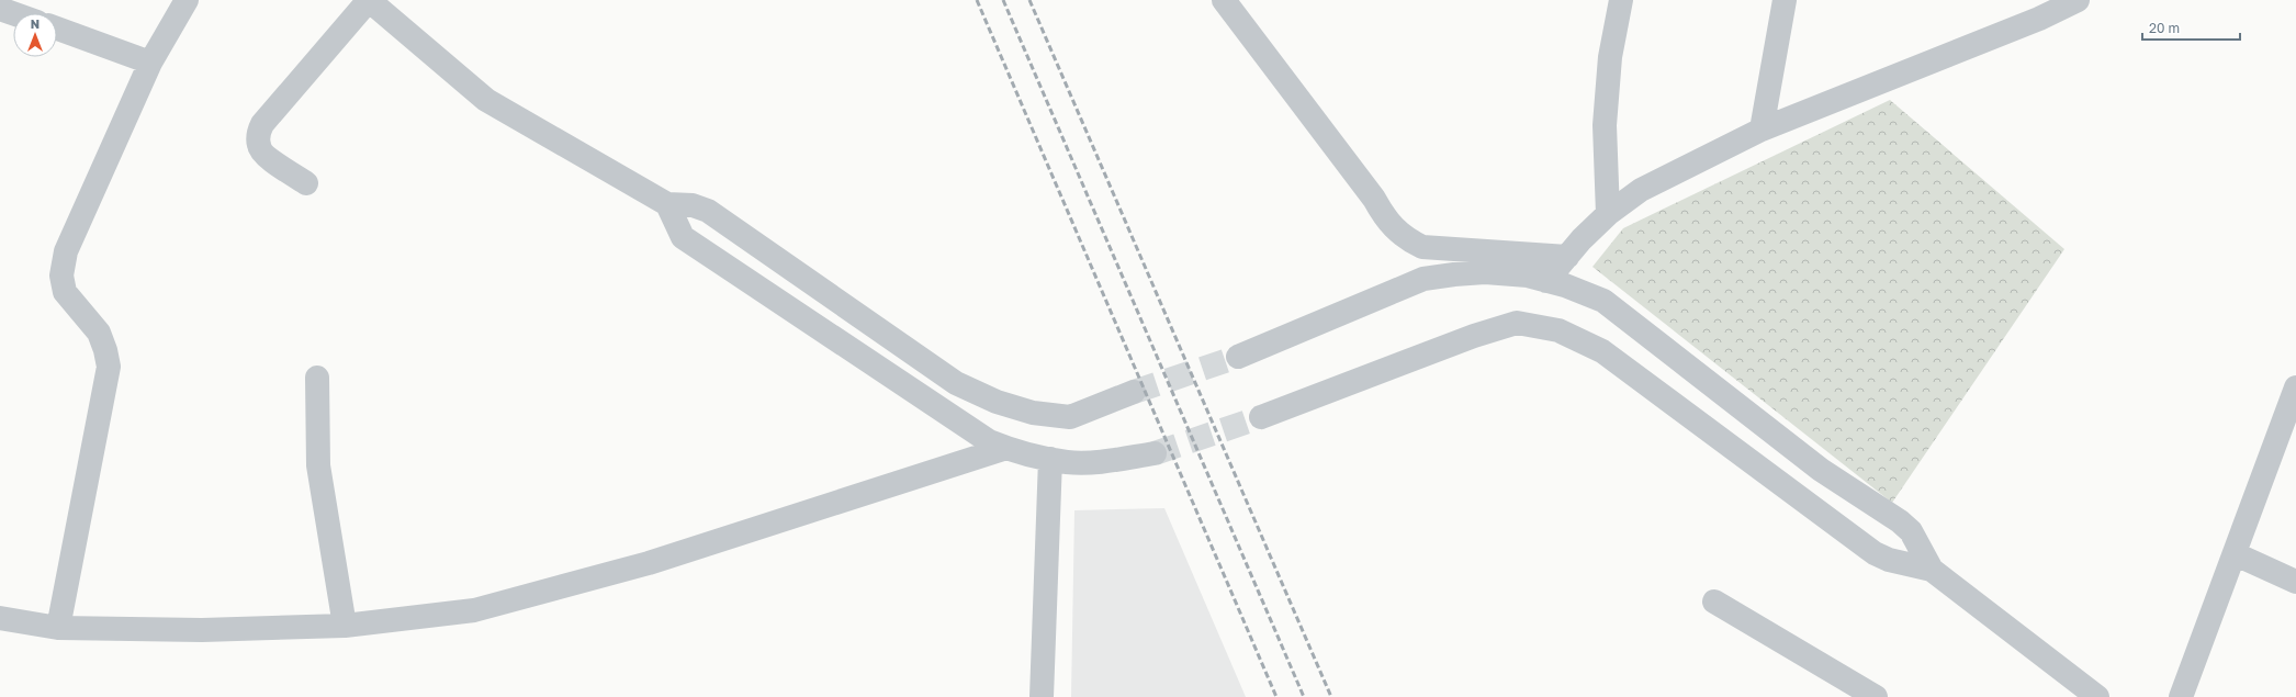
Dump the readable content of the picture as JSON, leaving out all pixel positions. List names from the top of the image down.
{
  "scale_bar": "20 m",
  "north": "top"
}
